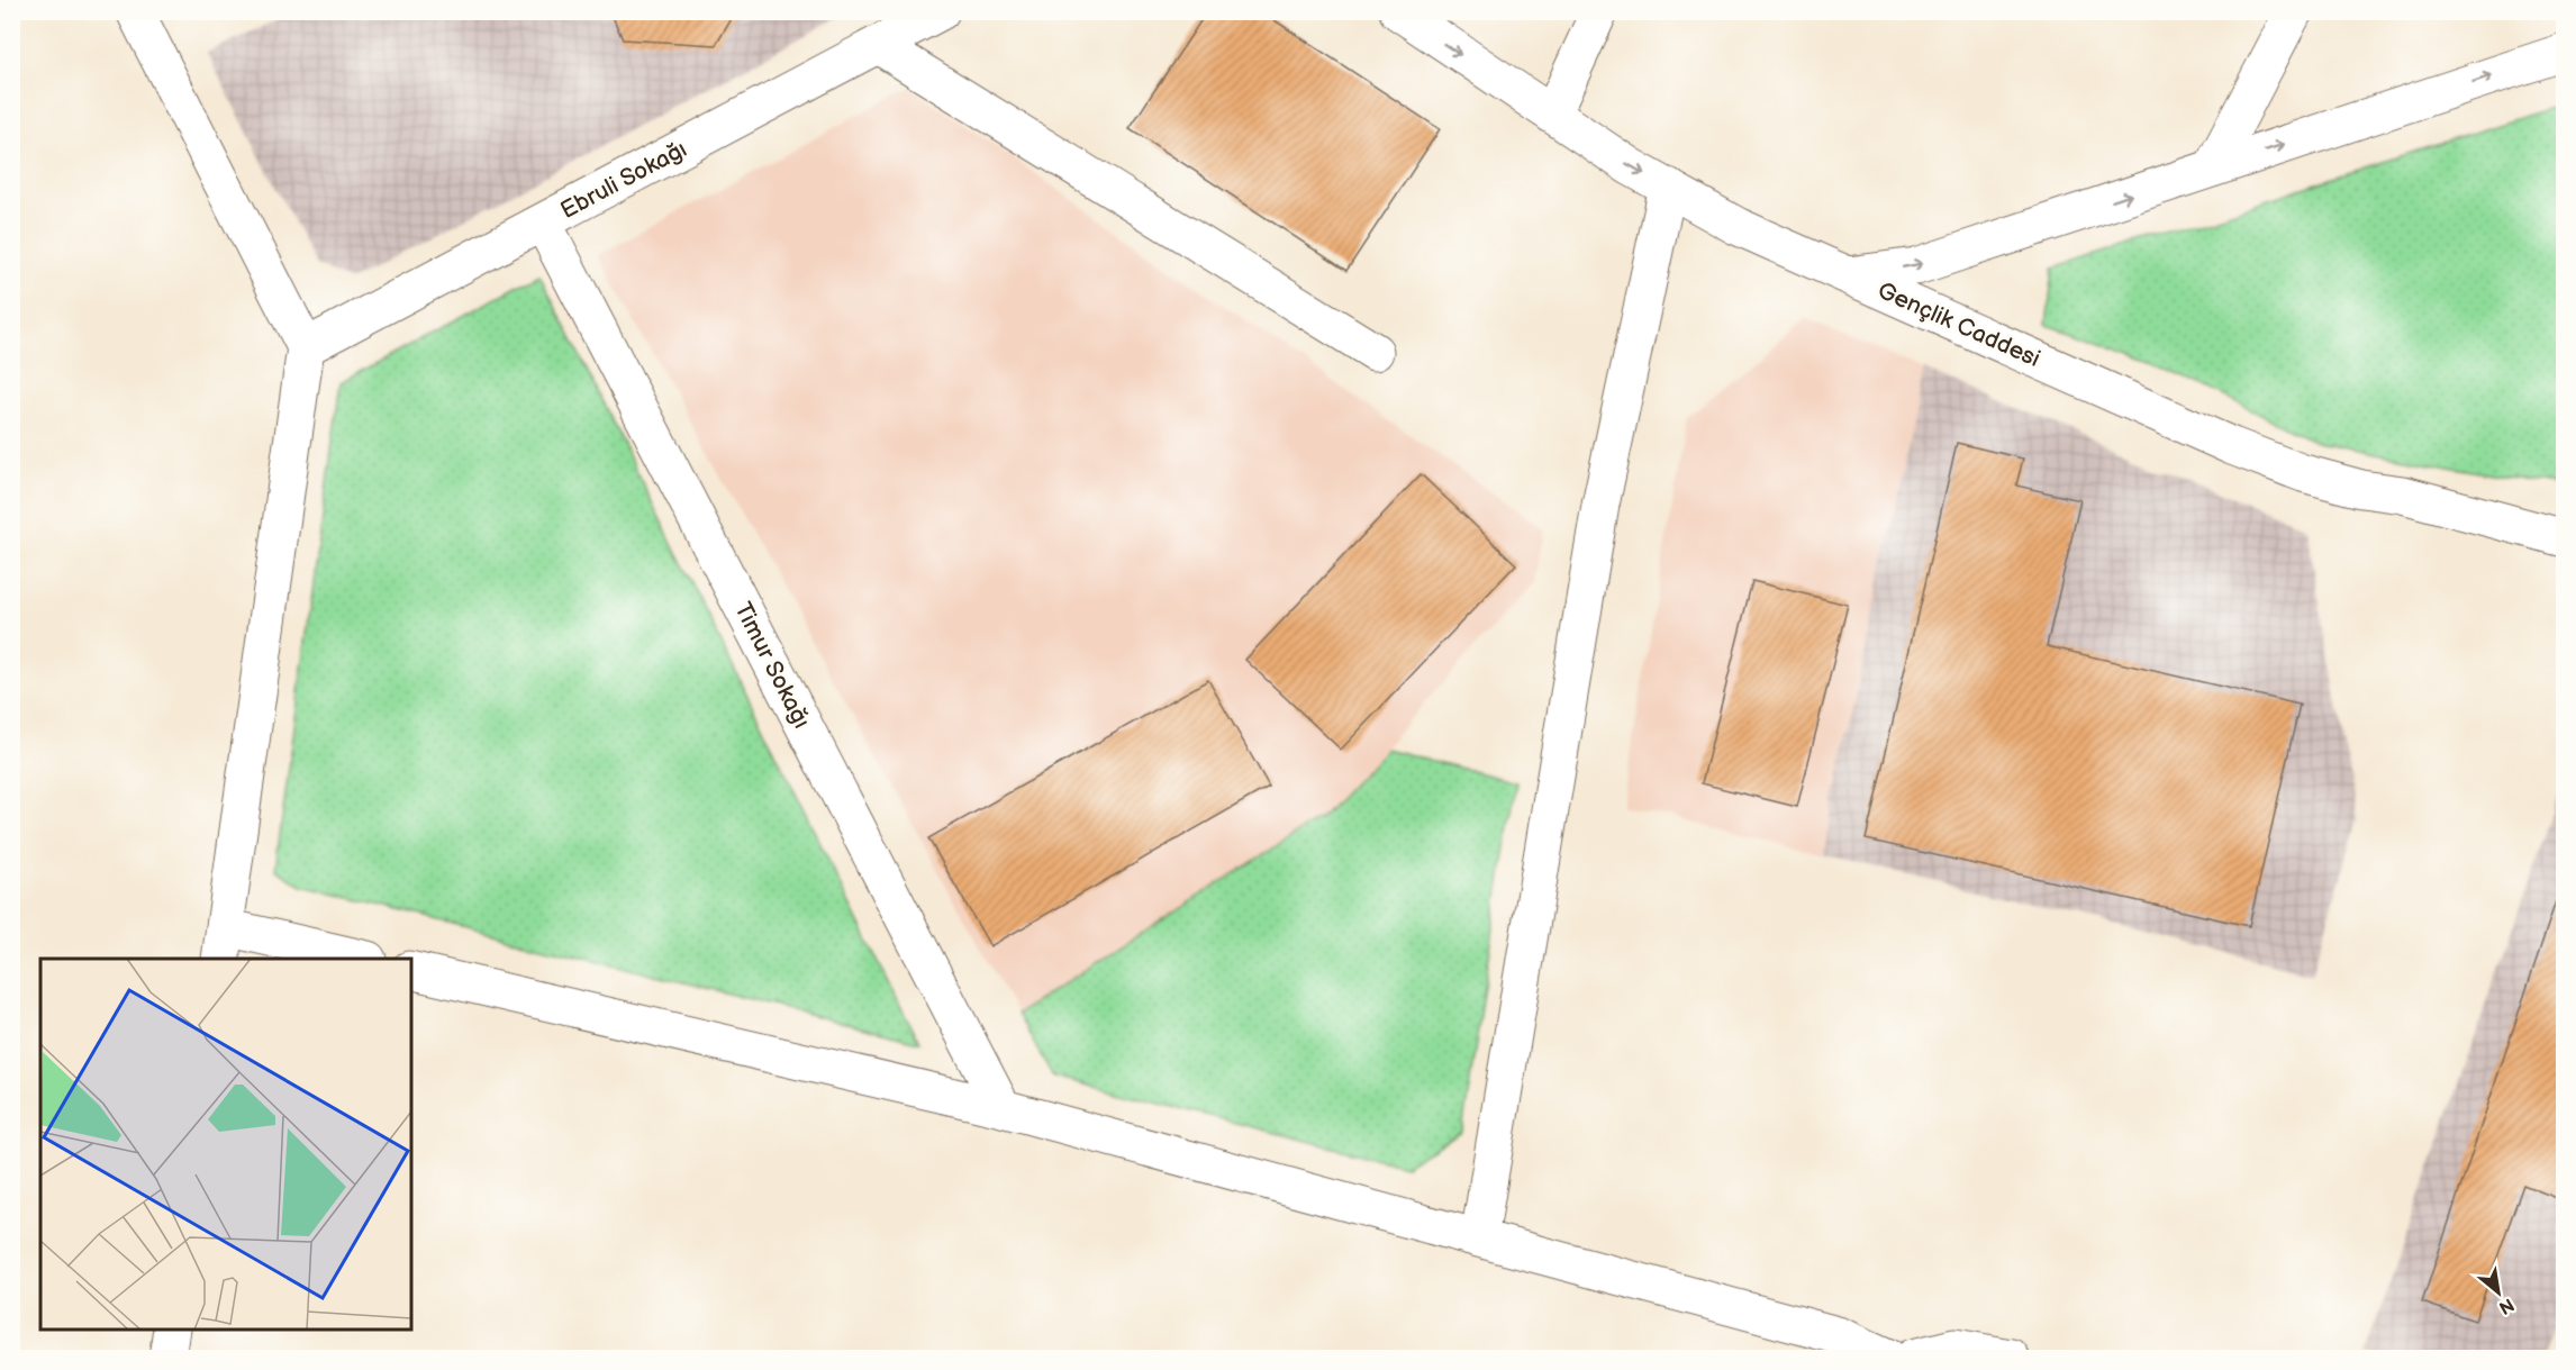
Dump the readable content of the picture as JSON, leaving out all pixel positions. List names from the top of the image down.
{
  "streets": {
    "street": ["Ebruli Sokağı", "Gençlik Caddesi", "Timur Sokağı"]
  },
  "crossings": [
    ["Ebruli Sokağı", "Timur Sokağı"]
  ],
  "north": "bottom right"
}
